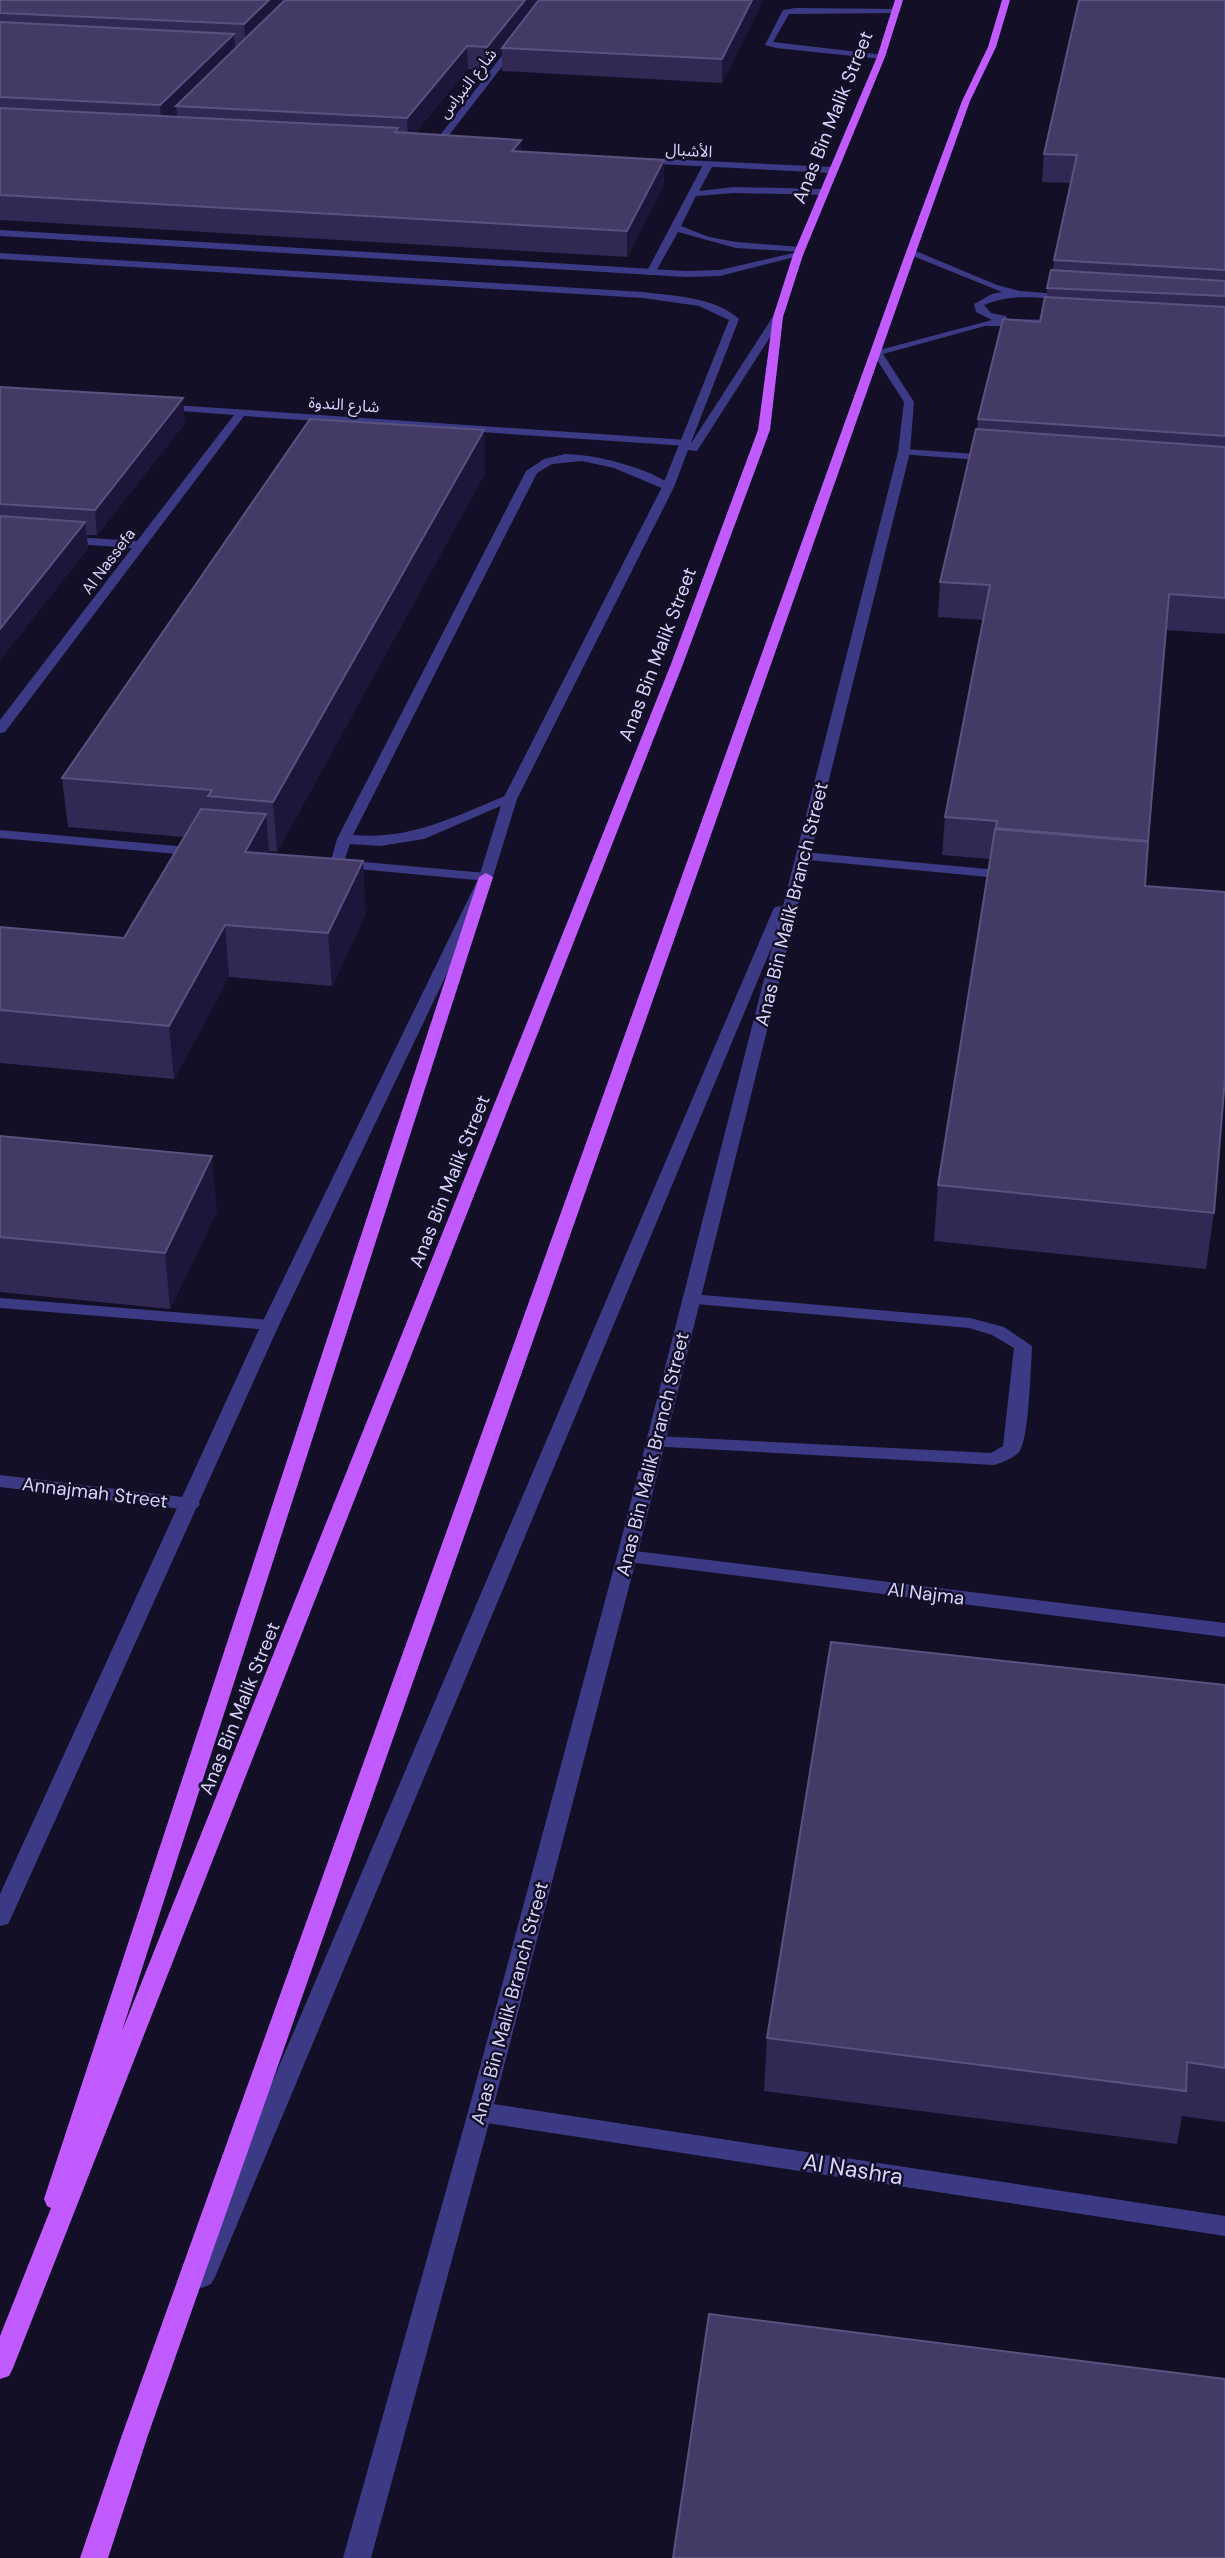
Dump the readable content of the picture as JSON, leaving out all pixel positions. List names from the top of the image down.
{
  "streets": {
    "main road": ["Anas Bin Malik Street"],
    "street": [
      "شارع النبراس",
      "الأشبال",
      "شارع الندوة",
      "Al Nassefa",
      "Anas Bin Malik Branch Street",
      "Annajmah Street",
      "Al Najma",
      "Al Nashra"
    ]
  },
  "crossings": [
    ["Anas Bin Malik Street", "الأشبال"],
    ["شارع الندوة", "Al Nassefa"],
    ["Anas Bin Malik Branch Street", "Al Najma"],
    ["Anas Bin Malik Branch Street", "Al Nashra"]
  ]
}
